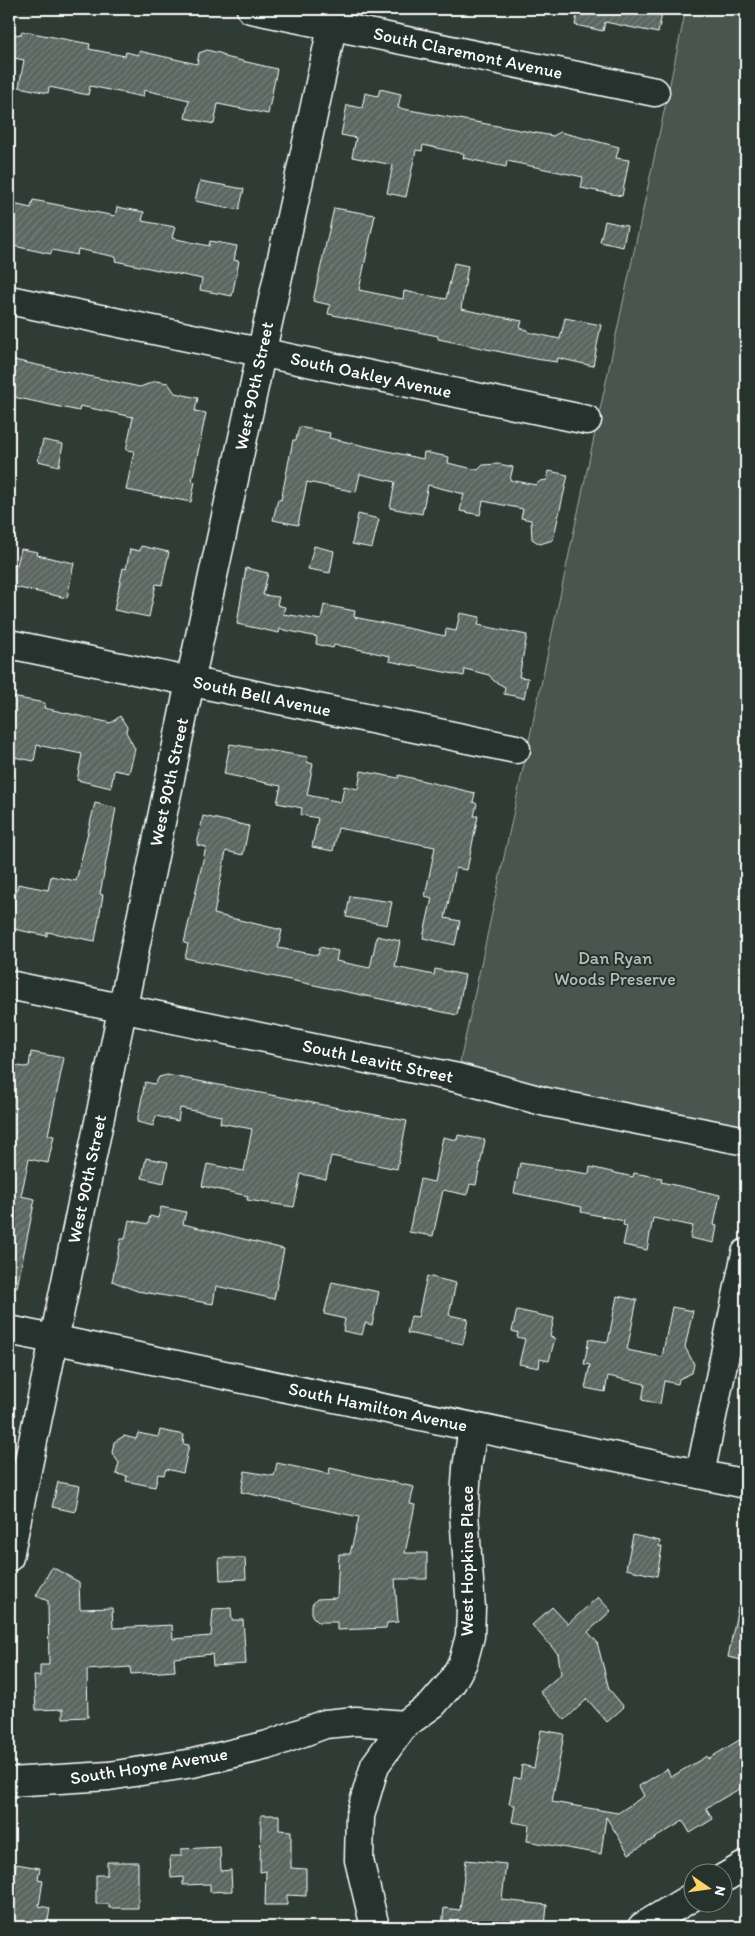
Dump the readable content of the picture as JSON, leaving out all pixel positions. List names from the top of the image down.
{
  "streets": {
    "street": [
      "South Claremont Avenue",
      "South Oakley Avenue",
      "West 90th Street",
      "South Bell Avenue",
      "South Leavitt Street",
      "South Hamilton Avenue",
      "West Hopkins Place",
      "South Hoyne Avenue"
    ]
  },
  "crossings": [
    ["South Claremont Avenue", "West 90th Street"],
    ["South Oakley Avenue", "West 90th Street"],
    ["West 90th Street", "South Bell Avenue"],
    ["West 90th Street", "South Leavitt Street"],
    ["West 90th Street", "South Hamilton Avenue"],
    ["South Hamilton Avenue", "West Hopkins Place"],
    ["West Hopkins Place", "South Hoyne Avenue"]
  ],
  "parks": ["Dan Ryan Woods Preserve"],
  "north": "right"
}
